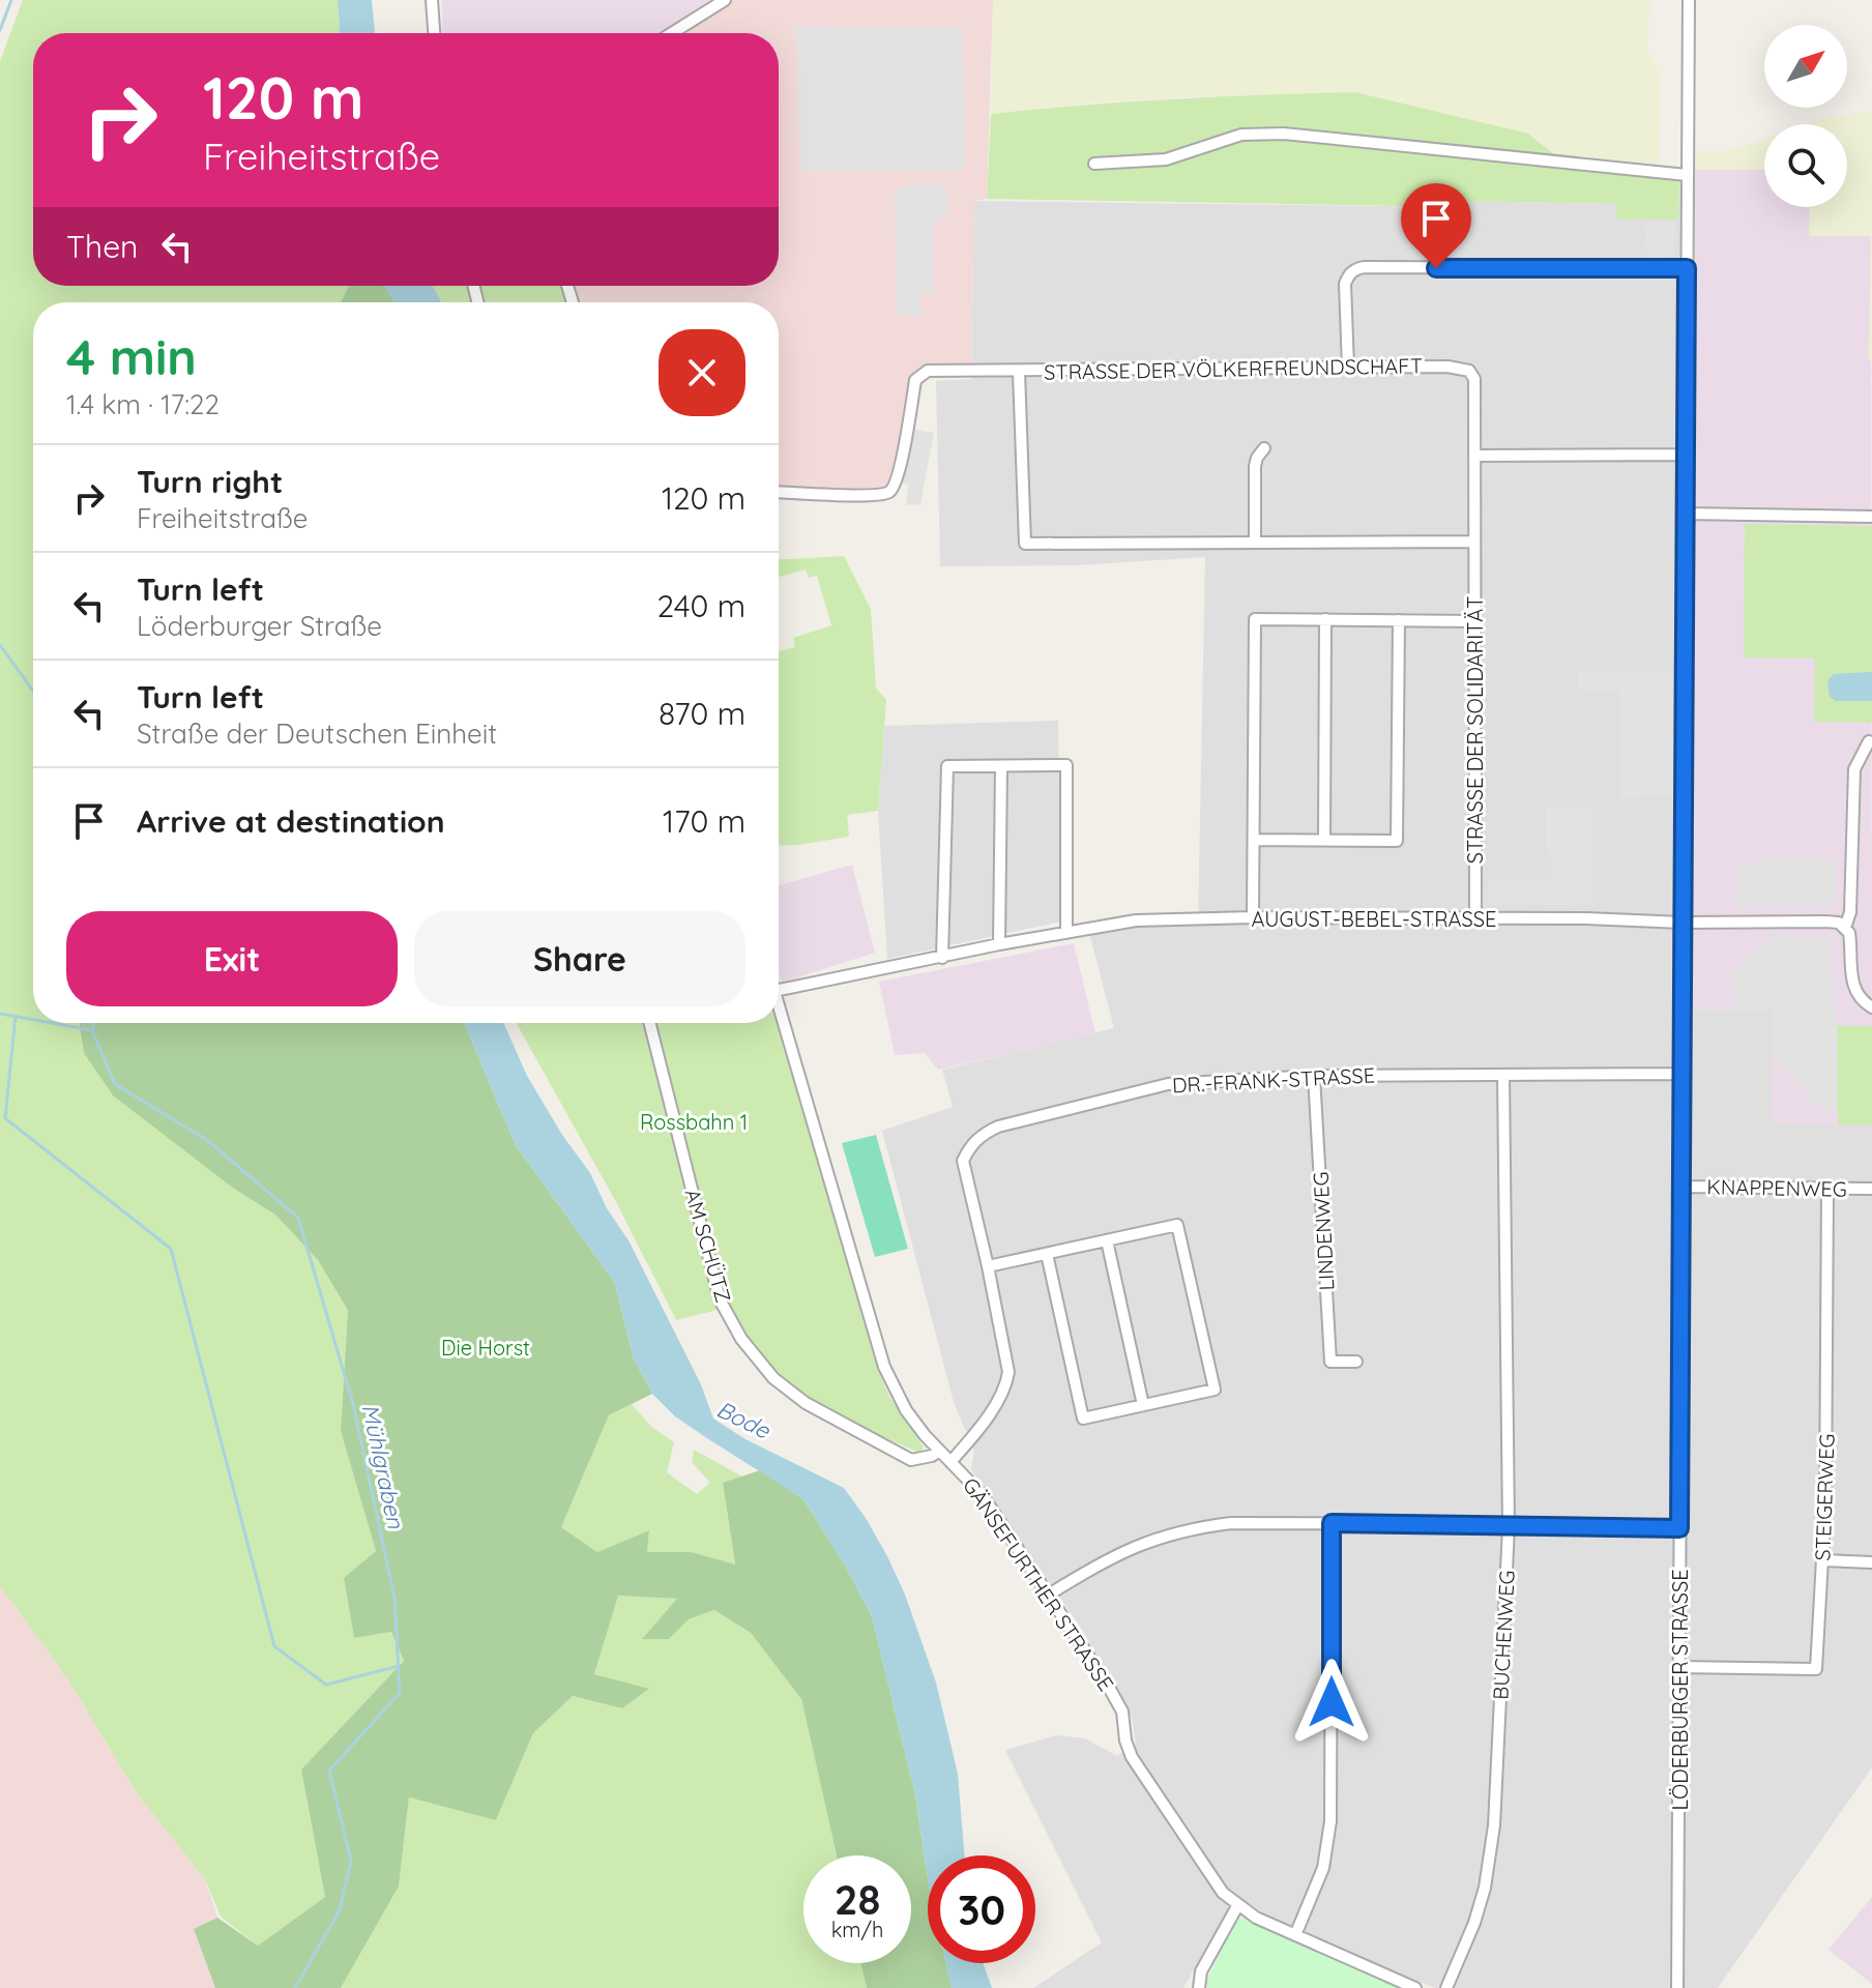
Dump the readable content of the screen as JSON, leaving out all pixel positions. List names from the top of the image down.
{
  "streets": {
    "street": [
      "STRASSE DER VÖLKERFREUNDSCHAFT",
      "STRASSE DER SOLIDARITÄT",
      "AUGUST-BEBEL-STRASSE",
      "DR.-FRANK-STRASSE",
      "KNAPPENWEG",
      "LINDENWEG",
      "AM SCHÜTZ",
      "STEIGERWEG",
      "GÄNSEFURTHER STRASSE",
      "BUCHENWEG",
      "LÖDERBURGER STRASSE"
    ]
  },
  "crossings": [
    ["STRASSE DER VÖLKERFREUNDSCHAFT", "STRASSE DER SOLIDARITÄT"],
    ["STRASSE DER SOLIDARITÄT", "AUGUST-BEBEL-STRASSE"],
    ["AUGUST-BEBEL-STRASSE", "LÖDERBURGER STRASSE"],
    ["DR.-FRANK-STRASSE", "LINDENWEG"],
    ["DR.-FRANK-STRASSE", "GÄNSEFURTHER STRASSE"],
    ["DR.-FRANK-STRASSE", "BUCHENWEG"],
    ["DR.-FRANK-STRASSE", "LÖDERBURGER STRASSE"],
    ["KNAPPENWEG", "STEIGERWEG"],
    ["KNAPPENWEG", "LÖDERBURGER STRASSE"],
    ["AM SCHÜTZ", "GÄNSEFURTHER STRASSE"],
    ["STEIGERWEG", "LÖDERBURGER STRASSE"]
  ],
  "water": ["Bode", "Mühlgraben"],
  "parks": ["Rossbahn 1", "Die Horst"],
  "north": "top right",
  "page": {
    "turn": ["120 m", "Freiheitstraße"],
    "then": "Then",
    "heading": ["4 min", "1.4 km · 17:22"],
    "list": [
      {
        "name": "Turn right",
        "note": "Freiheitstraße",
        "value": "120 m"
      },
      {
        "name": "Turn left",
        "note": "Löderburger Straße",
        "value": "240 m"
      },
      {
        "name": "Turn left",
        "note": "Straße der Deutschen Einheit",
        "value": "870 m"
      },
      {
        "name": "Arrive at destination",
        "value": "170 m"
      }
    ],
    "buttons": ["Exit", "Share"],
    "speed": "28 km/h",
    "limit": "30"
  }
}
